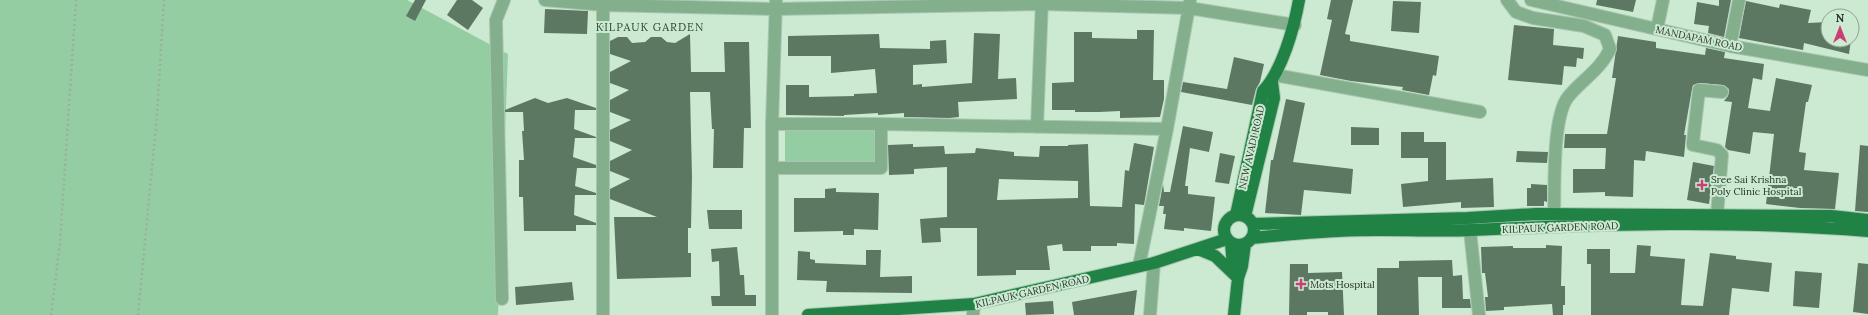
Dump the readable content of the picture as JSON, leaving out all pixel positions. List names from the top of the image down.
{
  "streets": {
    "main road": ["NEW AVADI ROAD", "KILPAUK GARDEN ROAD"],
    "street": ["MANDAPAM ROAD"]
  },
  "crossings": [
    ["NEW AVADI ROAD", "KILPAUK GARDEN ROAD"]
  ],
  "districts": ["KILPAUK GARDEN"],
  "places": {
    "health": ["Sree Sai Krishna Poly Clinic Hospital", "Mots Hospital"]
  },
  "north": "top"
}
